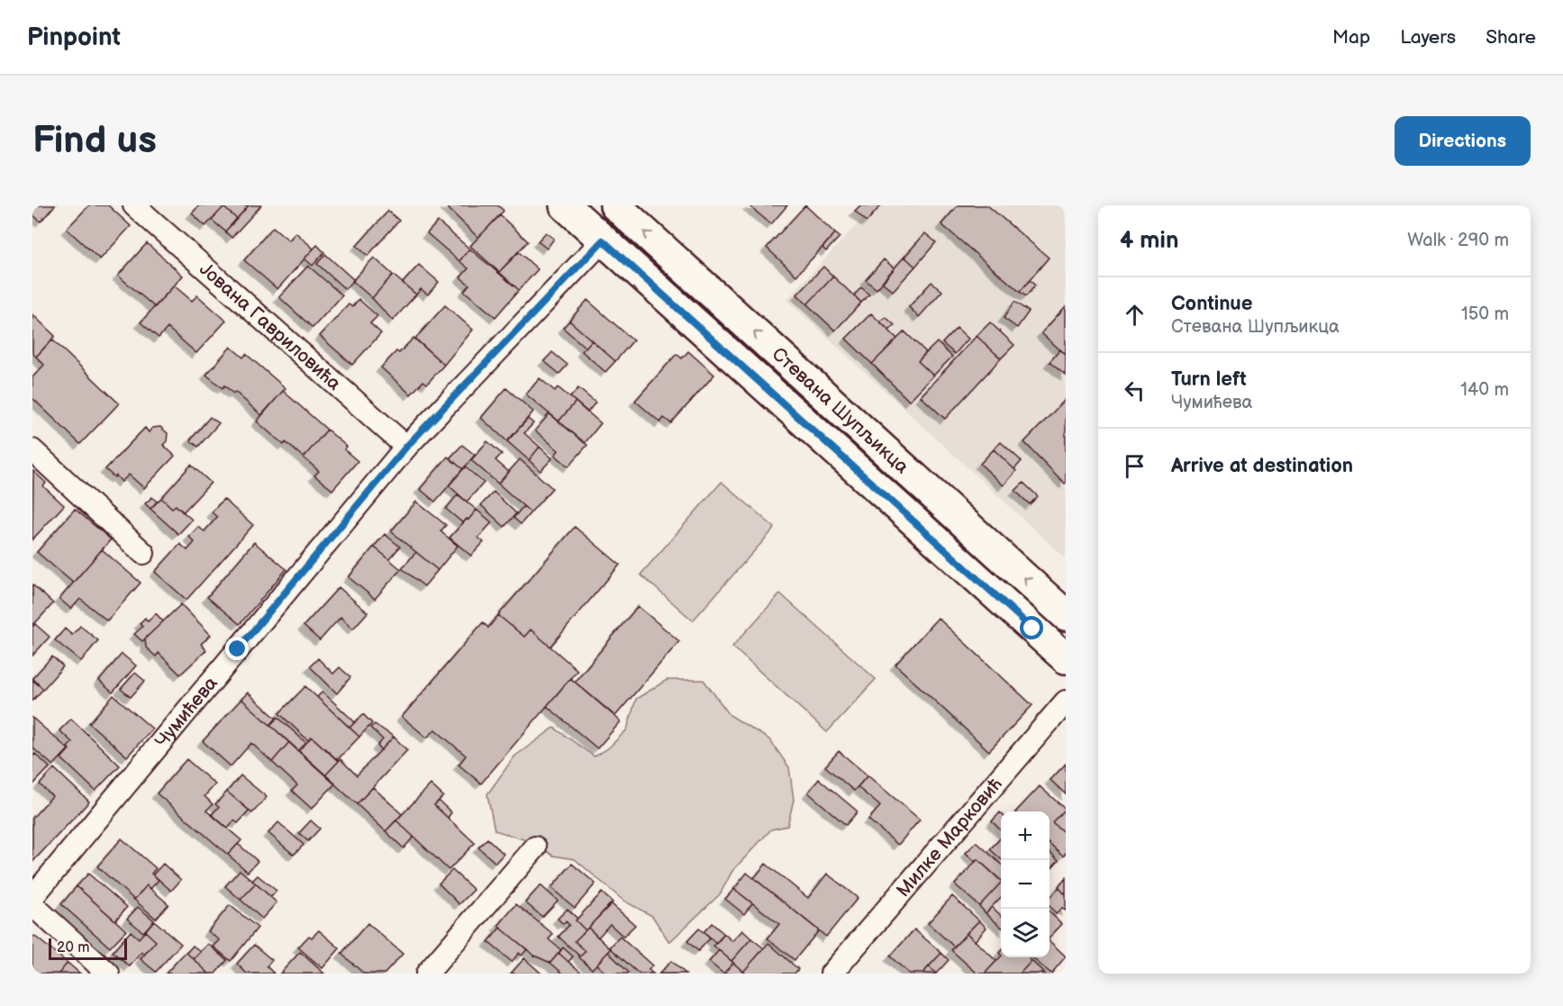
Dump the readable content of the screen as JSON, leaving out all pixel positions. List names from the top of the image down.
{
  "streets": {
    "main road": ["Стевана Шупљикца"],
    "street": ["Јована Гавриловића", "Чумићева", "Милке Марковић"]
  },
  "crossings": [
    ["Јована Гавриловића", "Чумићева"],
    ["Стевана Шупљикца", "Чумићева"]
  ],
  "scale_bar": "20 m",
  "page": {
    "header": "Pinpoint",
    "nav": ["Map", "Layers", "Share"],
    "buttons": "Directions",
    "title": "Find us",
    "heading": ["4 min", "Walk · 290 m"],
    "list": [
      ["Continue", "Стевана Шупљикца", "150 m"],
      ["Turn left", "Чумићева", "140 m"],
      "Arrive at destination"
    ],
    "map_buttons": ["+", "−"],
    "scale": "20 m"
  }
}
